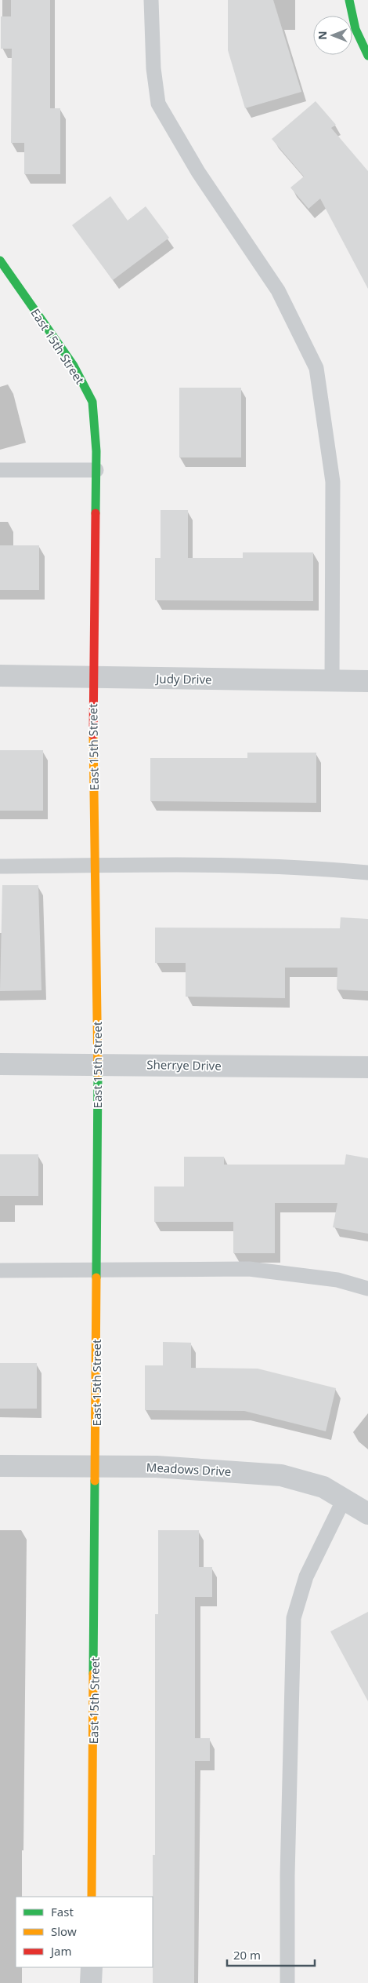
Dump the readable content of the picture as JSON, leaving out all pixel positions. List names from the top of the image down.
{
  "streets": {
    "street": [
      "East 15th Street",
      "Judy Drive",
      "Sherrye Drive",
      "Meadows Drive"
    ]
  },
  "crossings": [
    ["East 15th Street", "Judy Drive"],
    ["East 15th Street", "Sherrye Drive"],
    ["East 15th Street", "Meadows Drive"]
  ],
  "legend": ["Fast", "Slow", "Jam"],
  "scale_bar": "20 m",
  "north": "left"
}
